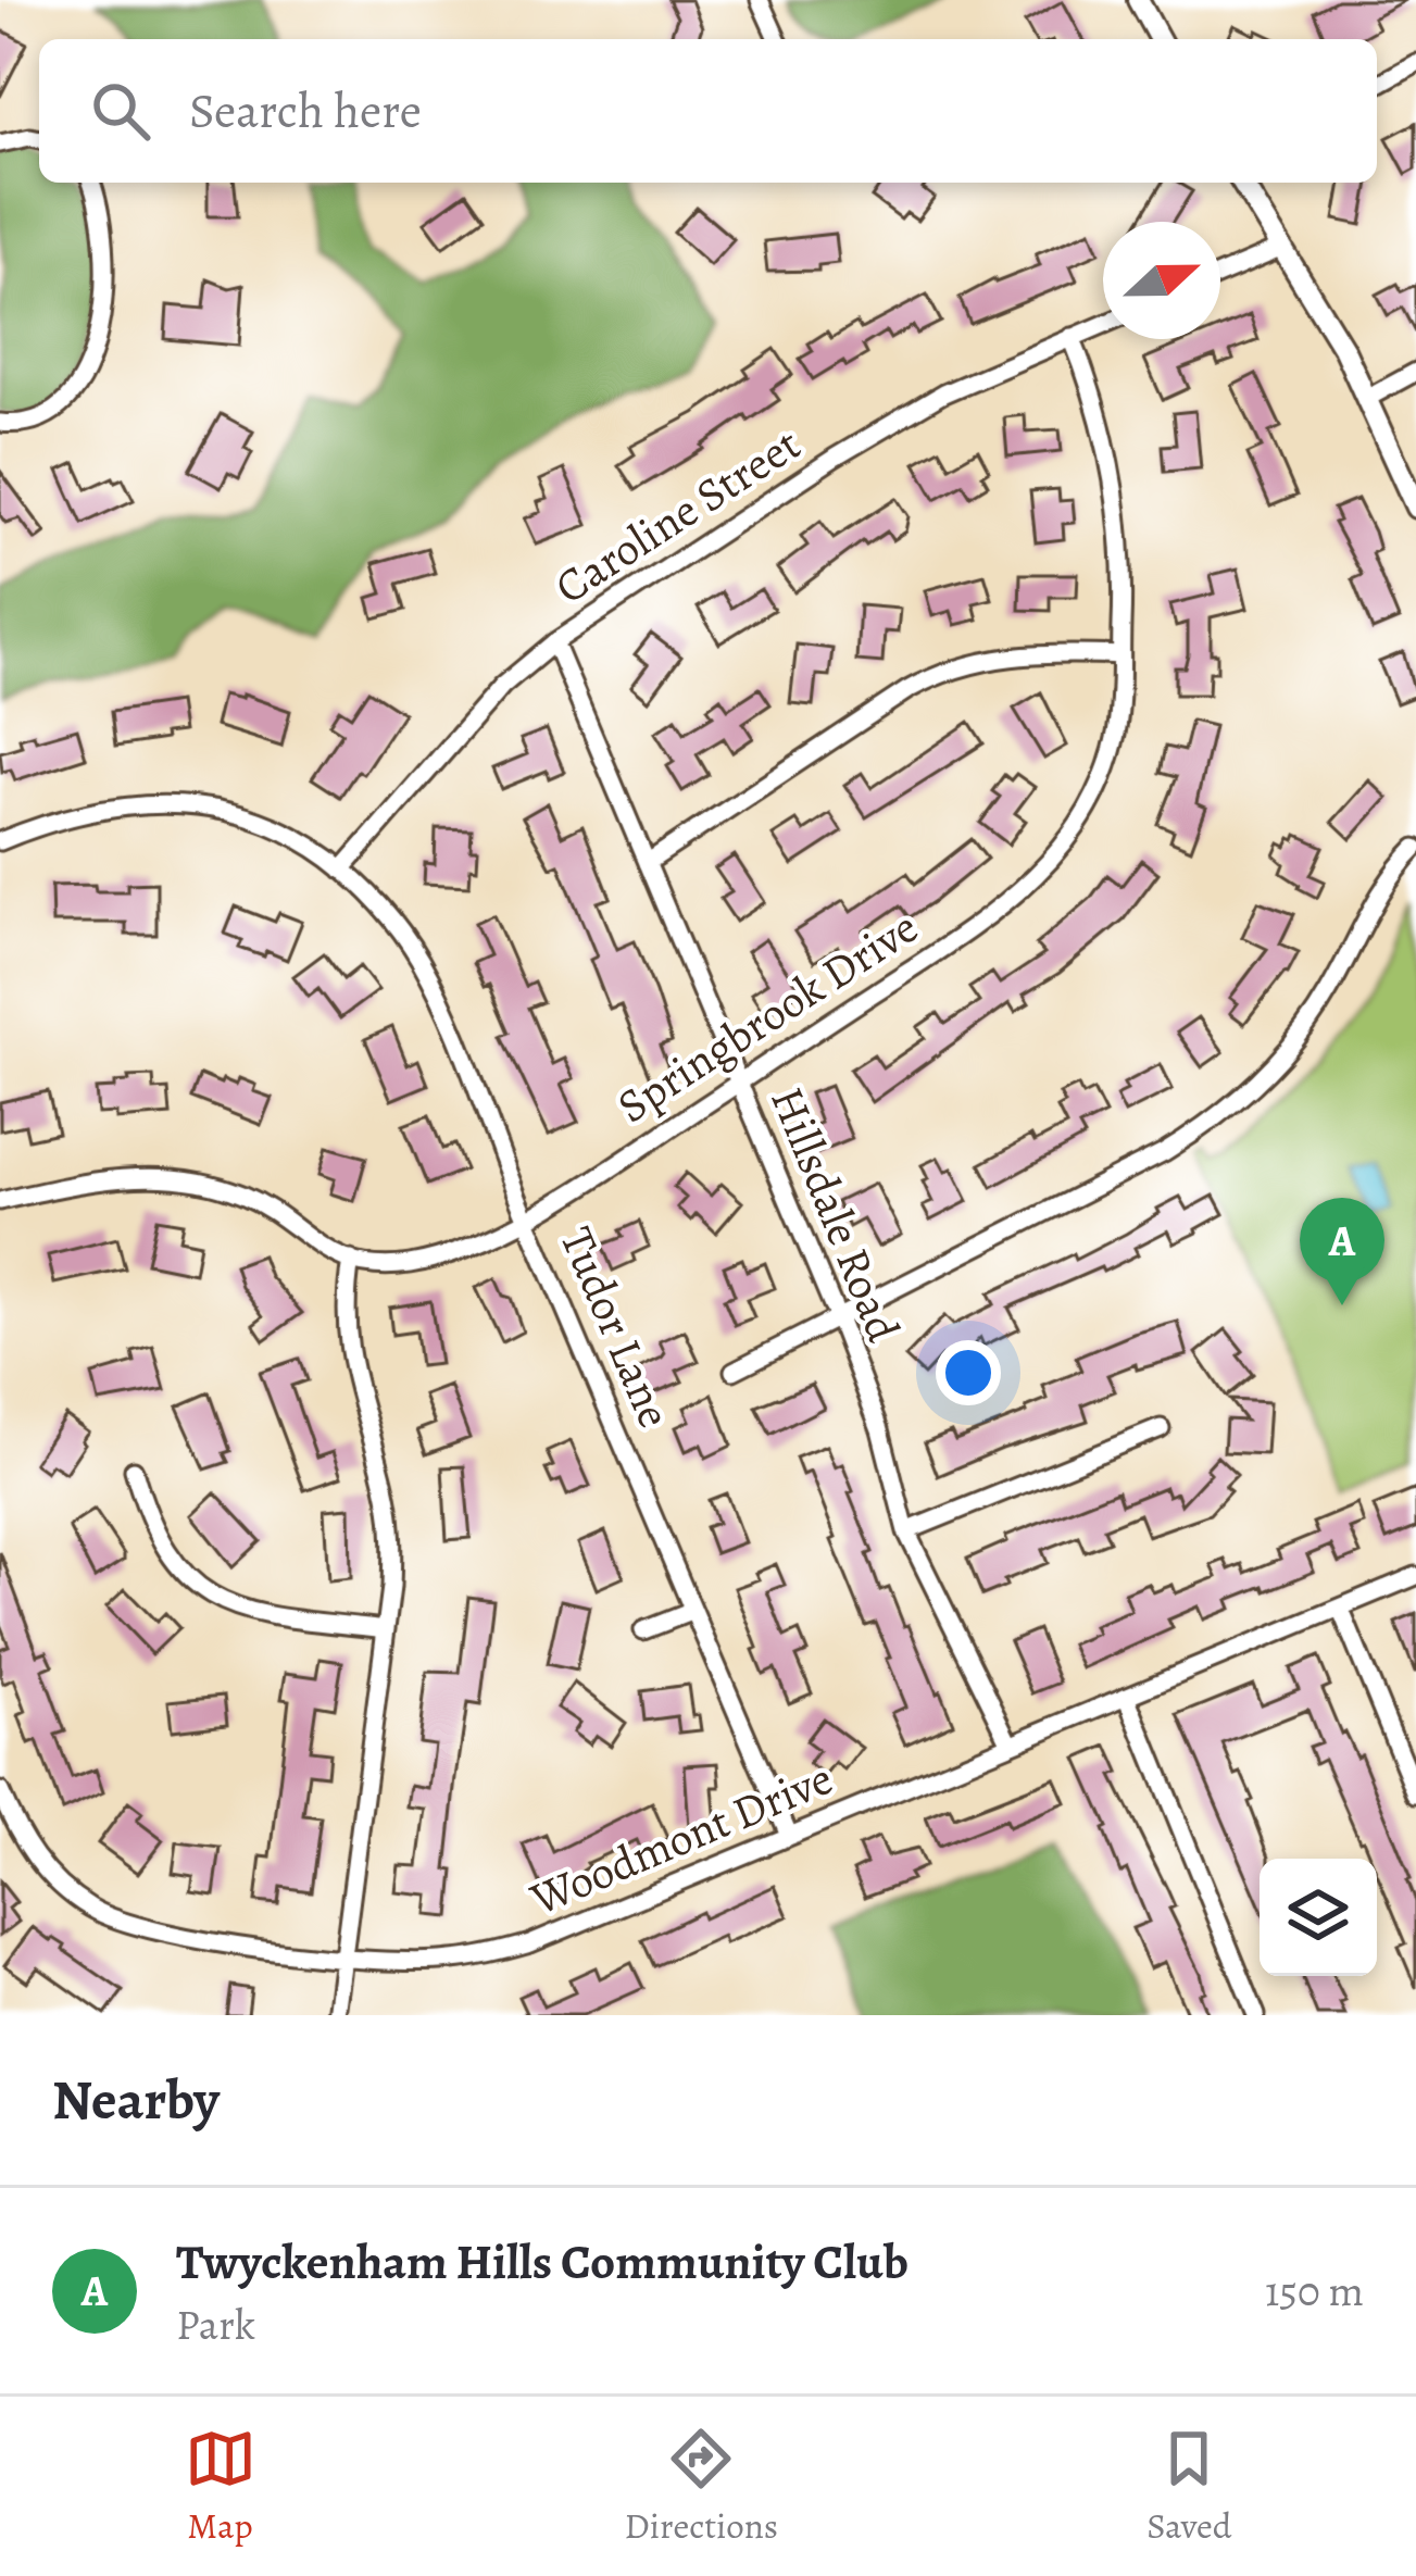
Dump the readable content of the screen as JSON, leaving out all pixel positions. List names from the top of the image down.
{
  "streets": {
    "street": [
      "Caroline Street",
      "Springbrook Drive",
      "Hillsdale Road",
      "Tudor Lane",
      "Woodmont Drive"
    ]
  },
  "crossings": [
    ["Caroline Street", "Springbrook Drive"],
    ["Caroline Street", "Hillsdale Road"],
    ["Caroline Street", "Tudor Lane"],
    ["Springbrook Drive", "Hillsdale Road"],
    ["Springbrook Drive", "Tudor Lane"],
    ["Hillsdale Road", "Woodmont Drive"],
    ["Tudor Lane", "Woodmont Drive"]
  ],
  "north": "right",
  "page": {
    "search": "Search here",
    "pins": "A",
    "heading": "Nearby",
    "list": [
      {
        "mark": "A",
        "name": "Twyckenham Hills Community Club",
        "note": "Park",
        "value": "150 m"
      }
    ],
    "nav": ["Map", "Directions", "Saved"]
  }
}
